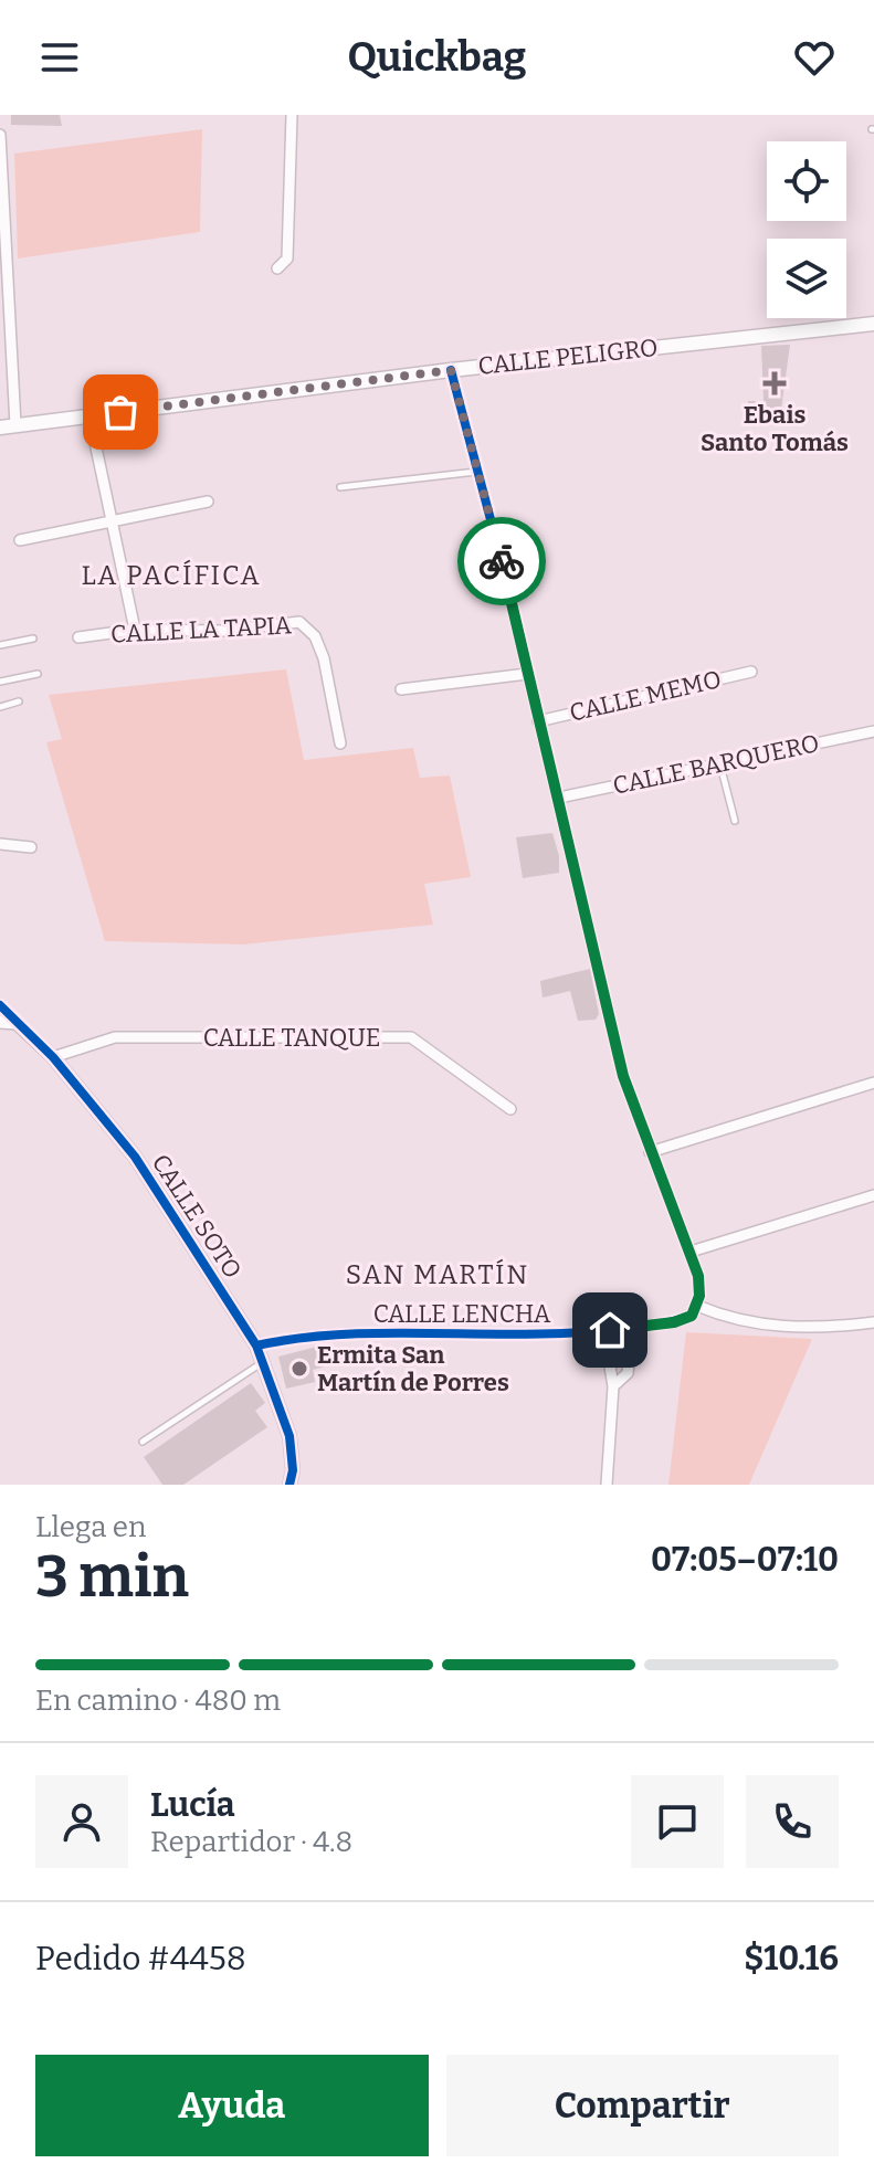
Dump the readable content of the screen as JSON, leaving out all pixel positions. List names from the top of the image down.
{
  "streets": {
    "main road": ["CALLE PELIGRO"],
    "street": [
      "CALLE LA TAPIA",
      "CALLE MEMO",
      "CALLE BARQUERO",
      "CALLE TANQUE",
      "CALLE SOTO",
      "CALLE LENCHA"
    ]
  },
  "crossings": [
    ["CALLE TANQUE", "CALLE SOTO"],
    ["CALLE SOTO", "CALLE LENCHA"]
  ],
  "districts": ["LA PACÍFICA", "SAN MARTÍN"],
  "places": {
    "health": ["Ebais Santo Tomás"],
    "other": ["Ermita San Martín de Porres"]
  },
  "page": {
    "header": "Quickbag",
    "heading": ["3 min", "Llega en", "07:05–07:10"],
    "panel": [
      "Lucía",
      "Repartidor · 4.8",
      "Pedido #4458",
      "$10.16"
    ],
    "bar": "En camino · 480 m",
    "buttons": ["Ayuda", "Compartir"]
  }
}
